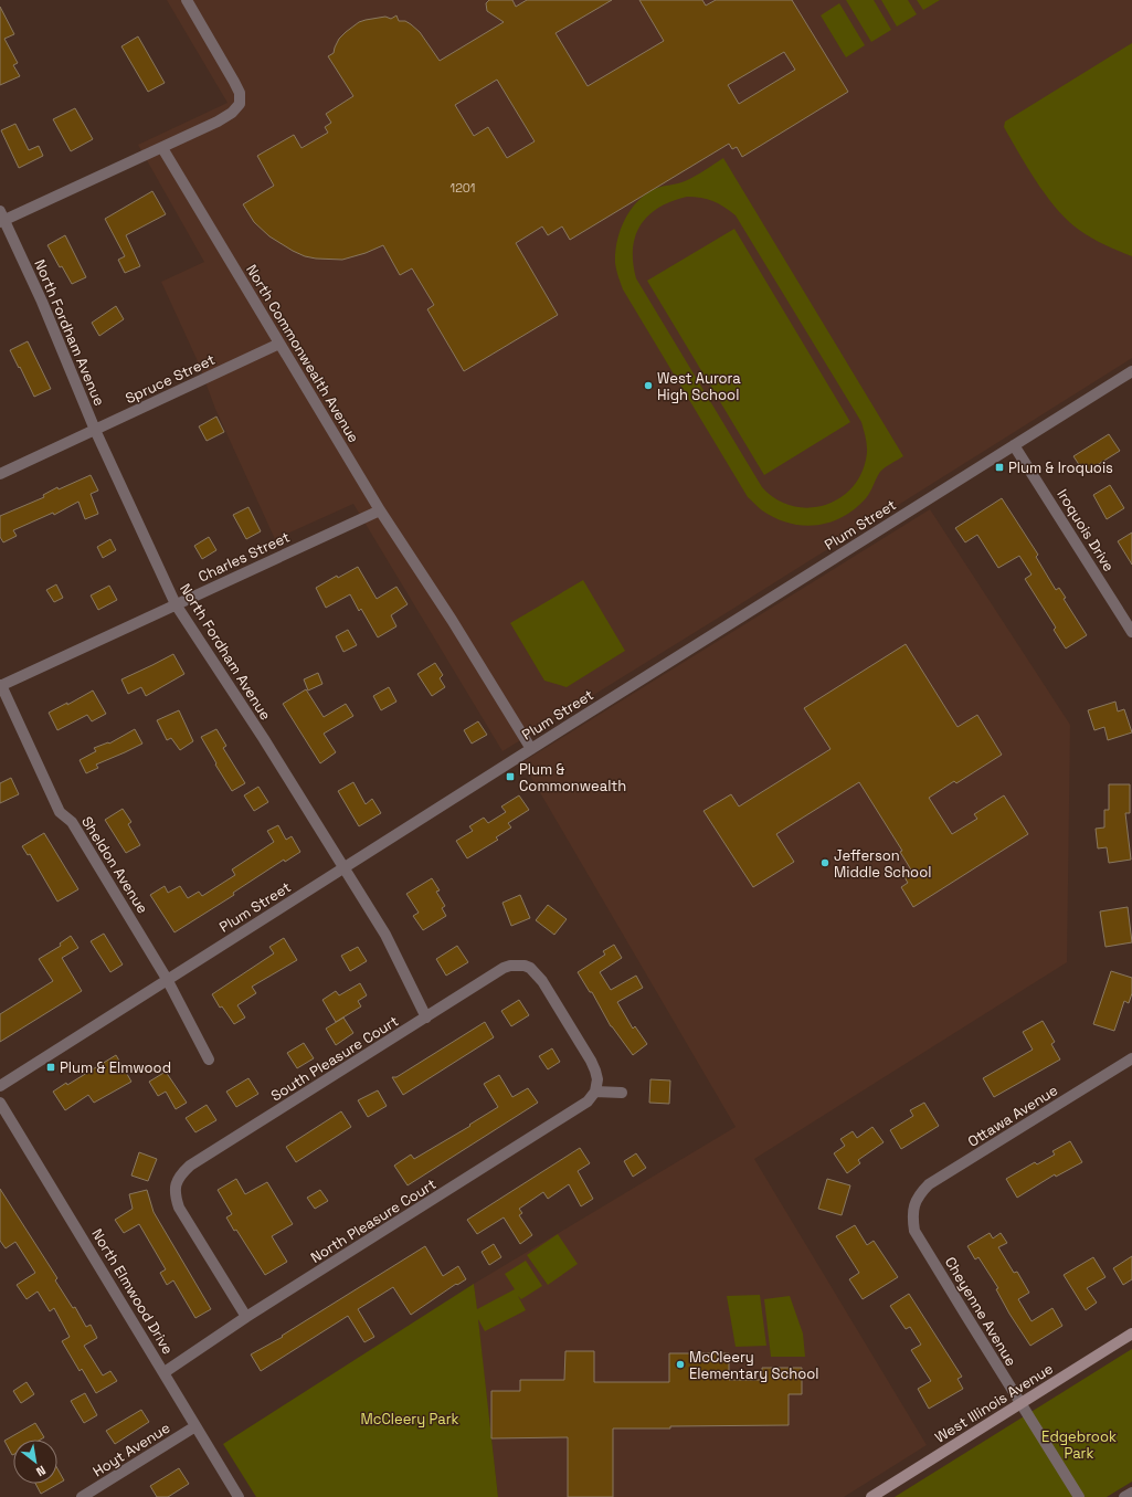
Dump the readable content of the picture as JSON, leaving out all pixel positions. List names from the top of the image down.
{
  "streets": {
    "main road": ["West Illinois Avenue"],
    "street": [
      "North Fordham Avenue",
      "North Commonwealth Avenue",
      "Spruce Street",
      "Plum Street",
      "Iroquois Drive",
      "Charles Street",
      "Sheldon Avenue",
      "South Pleasure Court",
      "Ottawa Avenue",
      "North Pleasure Court",
      "North Elmwood Drive",
      "Cheyenne Avenue",
      "Hoyt Avenue"
    ]
  },
  "crossings": [
    ["North Fordham Avenue", "Spruce Street"],
    ["North Fordham Avenue", "Plum Street"],
    ["North Fordham Avenue", "Charles Street"],
    ["North Fordham Avenue", "South Pleasure Court"],
    ["North Commonwealth Avenue", "Spruce Street"],
    ["North Commonwealth Avenue", "Plum Street"],
    ["North Commonwealth Avenue", "Charles Street"],
    ["Plum Street", "Iroquois Drive"],
    ["Plum Street", "Sheldon Avenue"],
    ["Charles Street", "Sheldon Avenue"],
    ["South Pleasure Court", "North Pleasure Court"],
    ["Ottawa Avenue", "Cheyenne Avenue"],
    ["North Pleasure Court", "North Elmwood Drive"],
    ["North Elmwood Drive", "Hoyt Avenue"],
    ["Cheyenne Avenue", "West Illinois Avenue"]
  ],
  "parks": ["McCleery Park", "Edgebrook Park"],
  "places": {
    "other": ["West Aurora High School", "Jefferson Middle School", "McCleery Elementary School"],
    "transit": ["Plum & Iroquois", "Plum & Commonwealth", "Plum & Elmwood"]
  },
  "house_numbers": ["1201"],
  "north": "bottom right"
}
